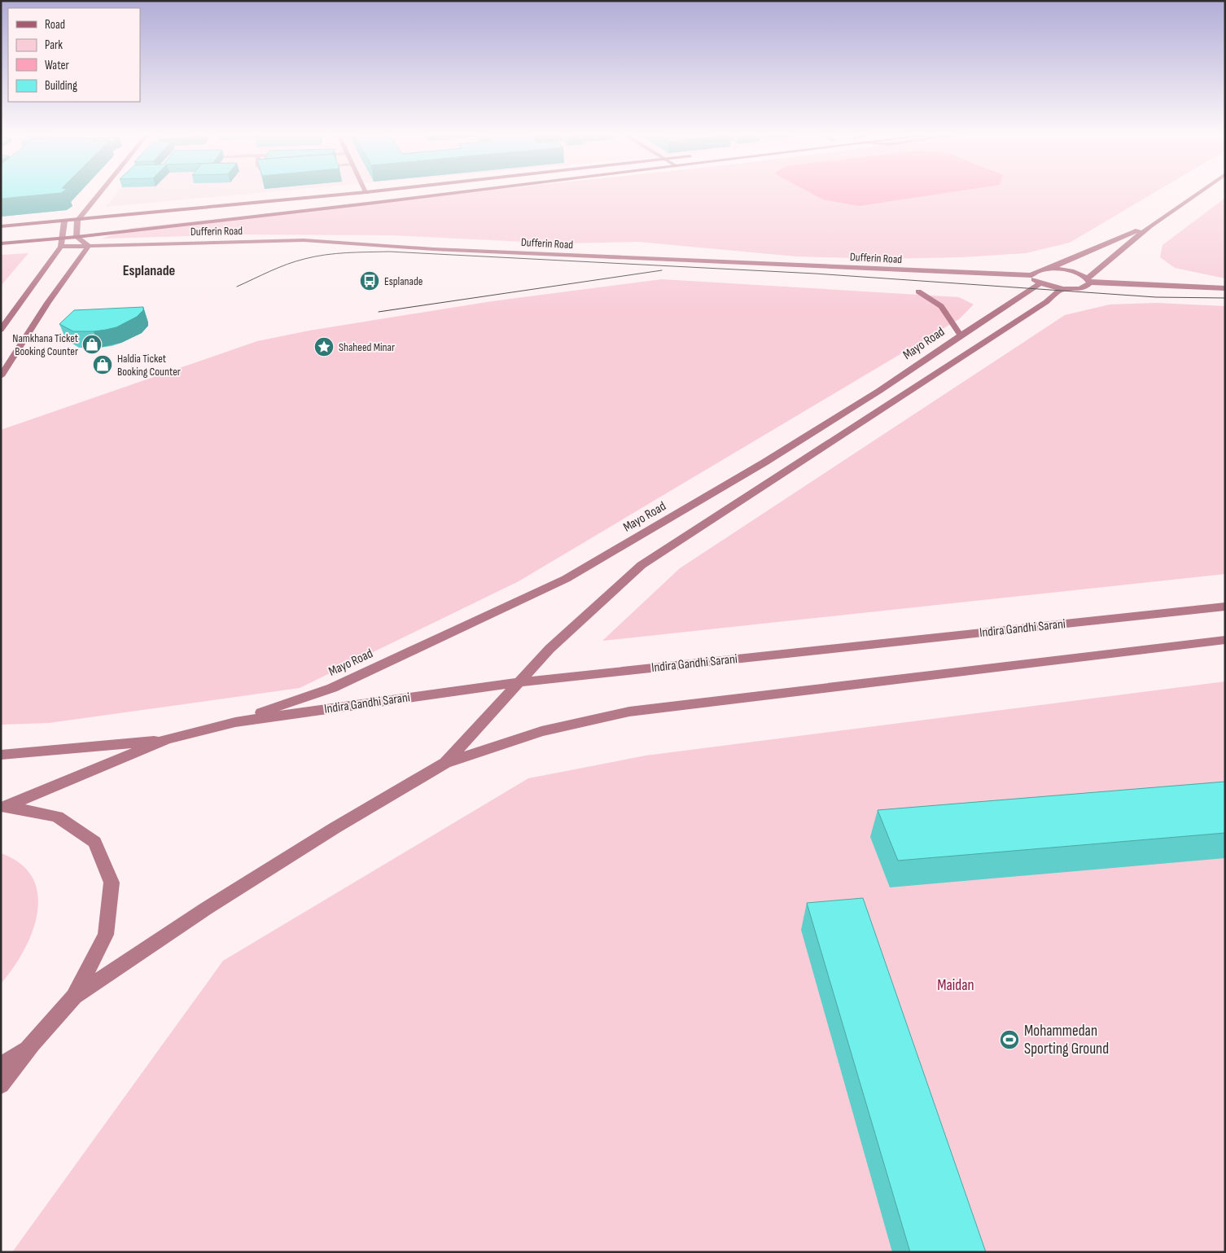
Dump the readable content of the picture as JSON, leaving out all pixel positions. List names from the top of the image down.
{
  "streets": {
    "main road": ["Dufferin Road", "Mayo Road", "Indira Gandhi Sarani"]
  },
  "crossings": [
    ["Mayo Road", "Indira Gandhi Sarani"]
  ],
  "districts": ["Esplanade"],
  "parks": ["Maidan"],
  "places": {
    "bus stop": ["Esplanade"],
    "shop": ["Namkhana Ticket Booking Counter", "Haldia Ticket Booking Counter"],
    "place": ["Shaheed Minar"],
    "sports": ["Mohammedan Sporting Ground"]
  },
  "legend": [
    "Road",
    "Park",
    "Water",
    "Building"
  ]
}
